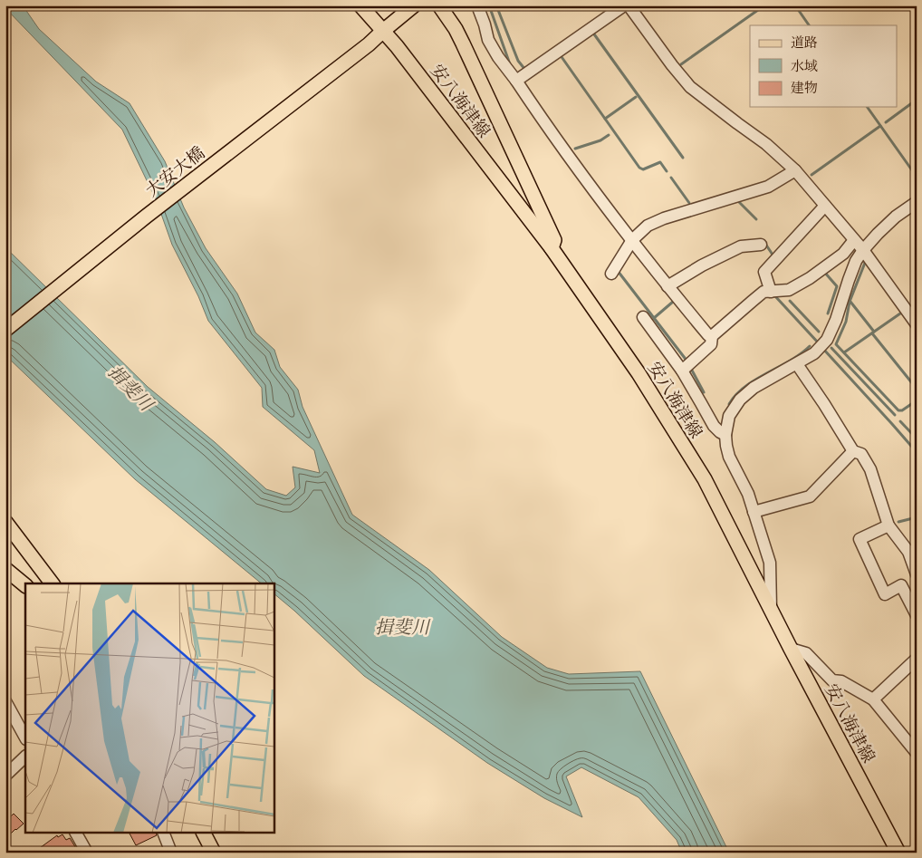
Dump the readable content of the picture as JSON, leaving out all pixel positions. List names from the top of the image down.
{
  "streets": {
    "main road": ["安八海津線", "大安大橋"]
  },
  "crossings": [
    ["安八海津線", "大安大橋"]
  ],
  "water": ["揖斐川"],
  "legend": ["道路", "水域", "建物"]
}
